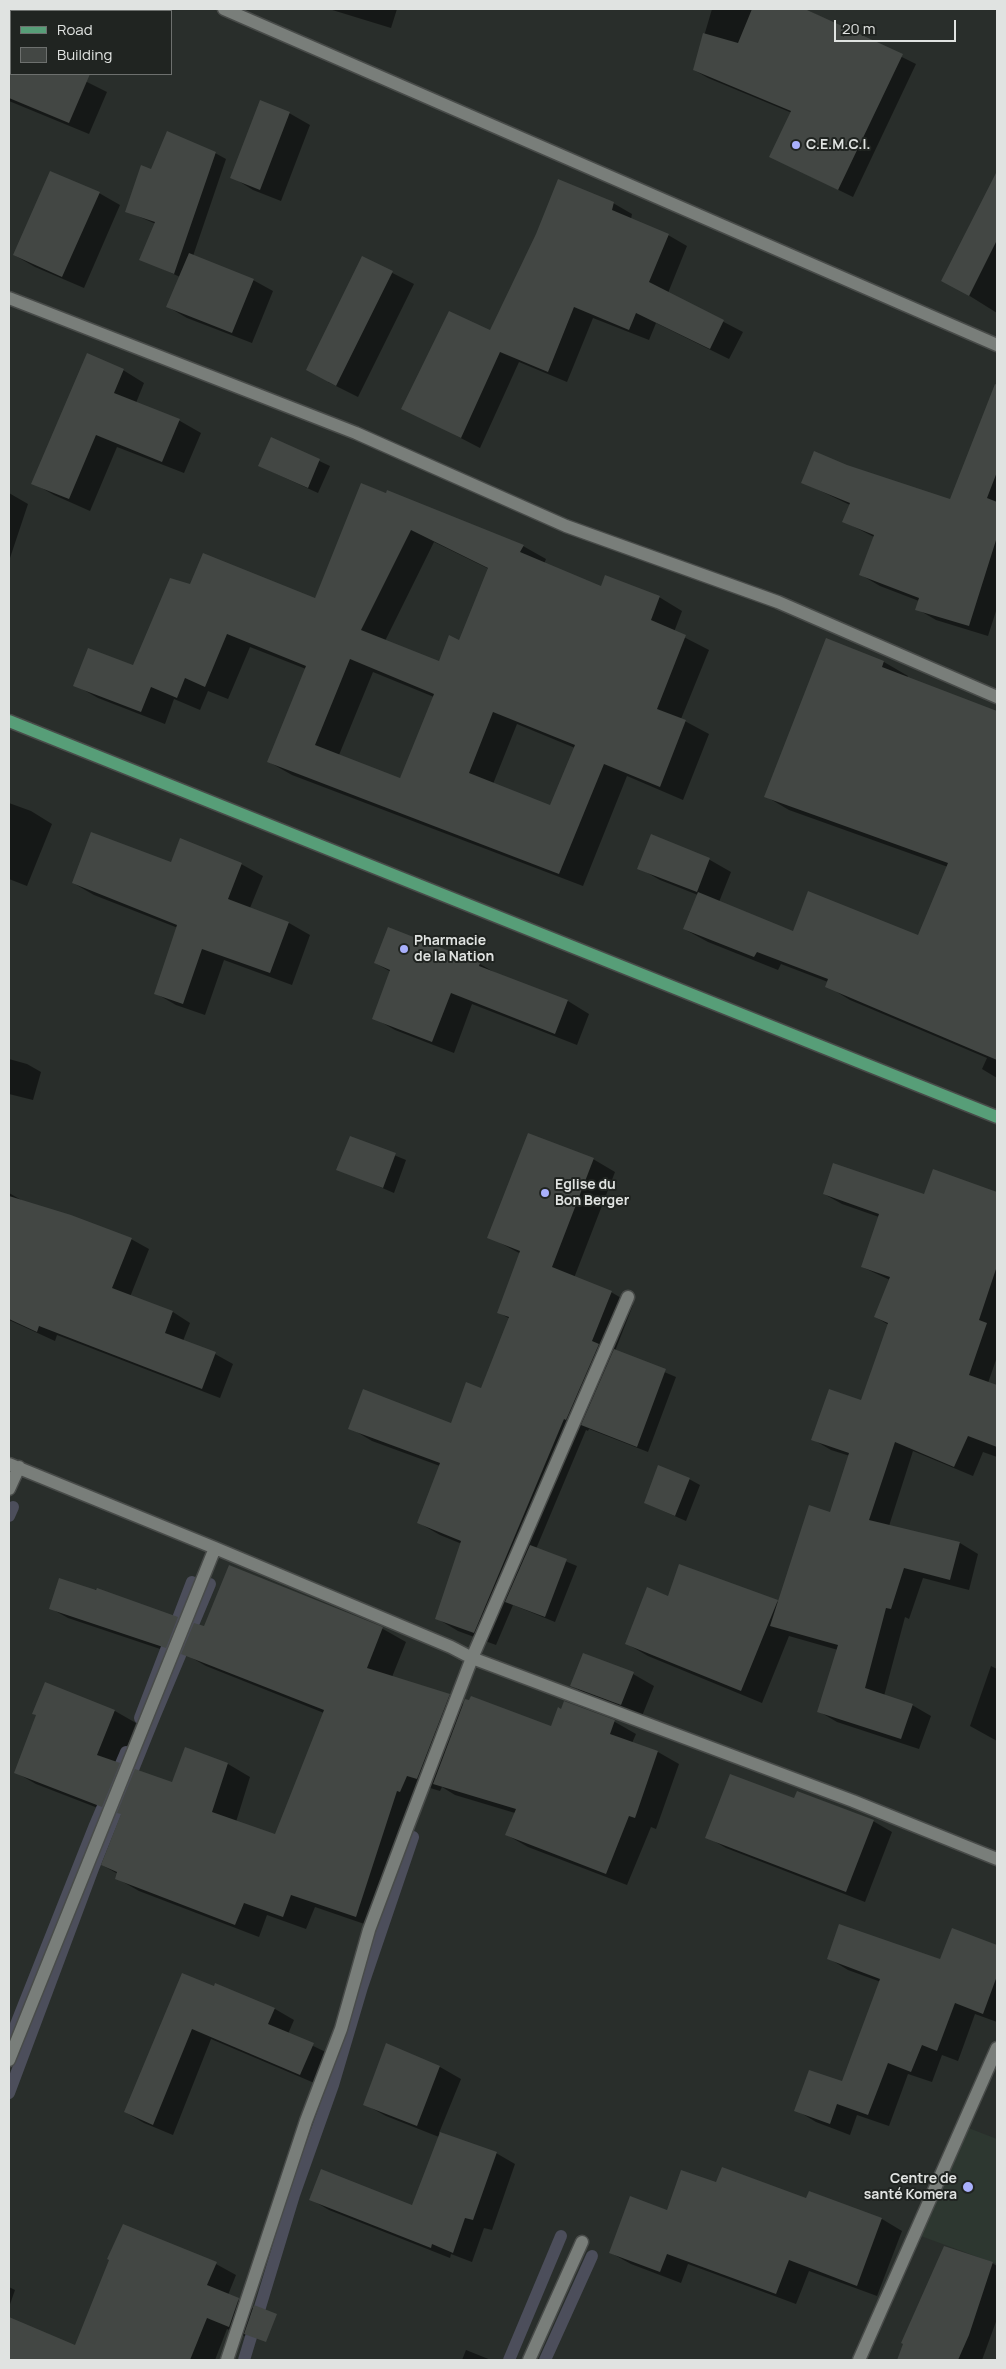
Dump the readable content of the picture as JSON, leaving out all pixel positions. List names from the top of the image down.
{
  "places": [
    "C.E.M.C.I.",
    "Pharmacie de la Nation",
    "Eglise du Bon Berger",
    "Centre de santé Komera"
  ],
  "legend": ["Road", "Building"],
  "scale_bar": "20 m"
}
